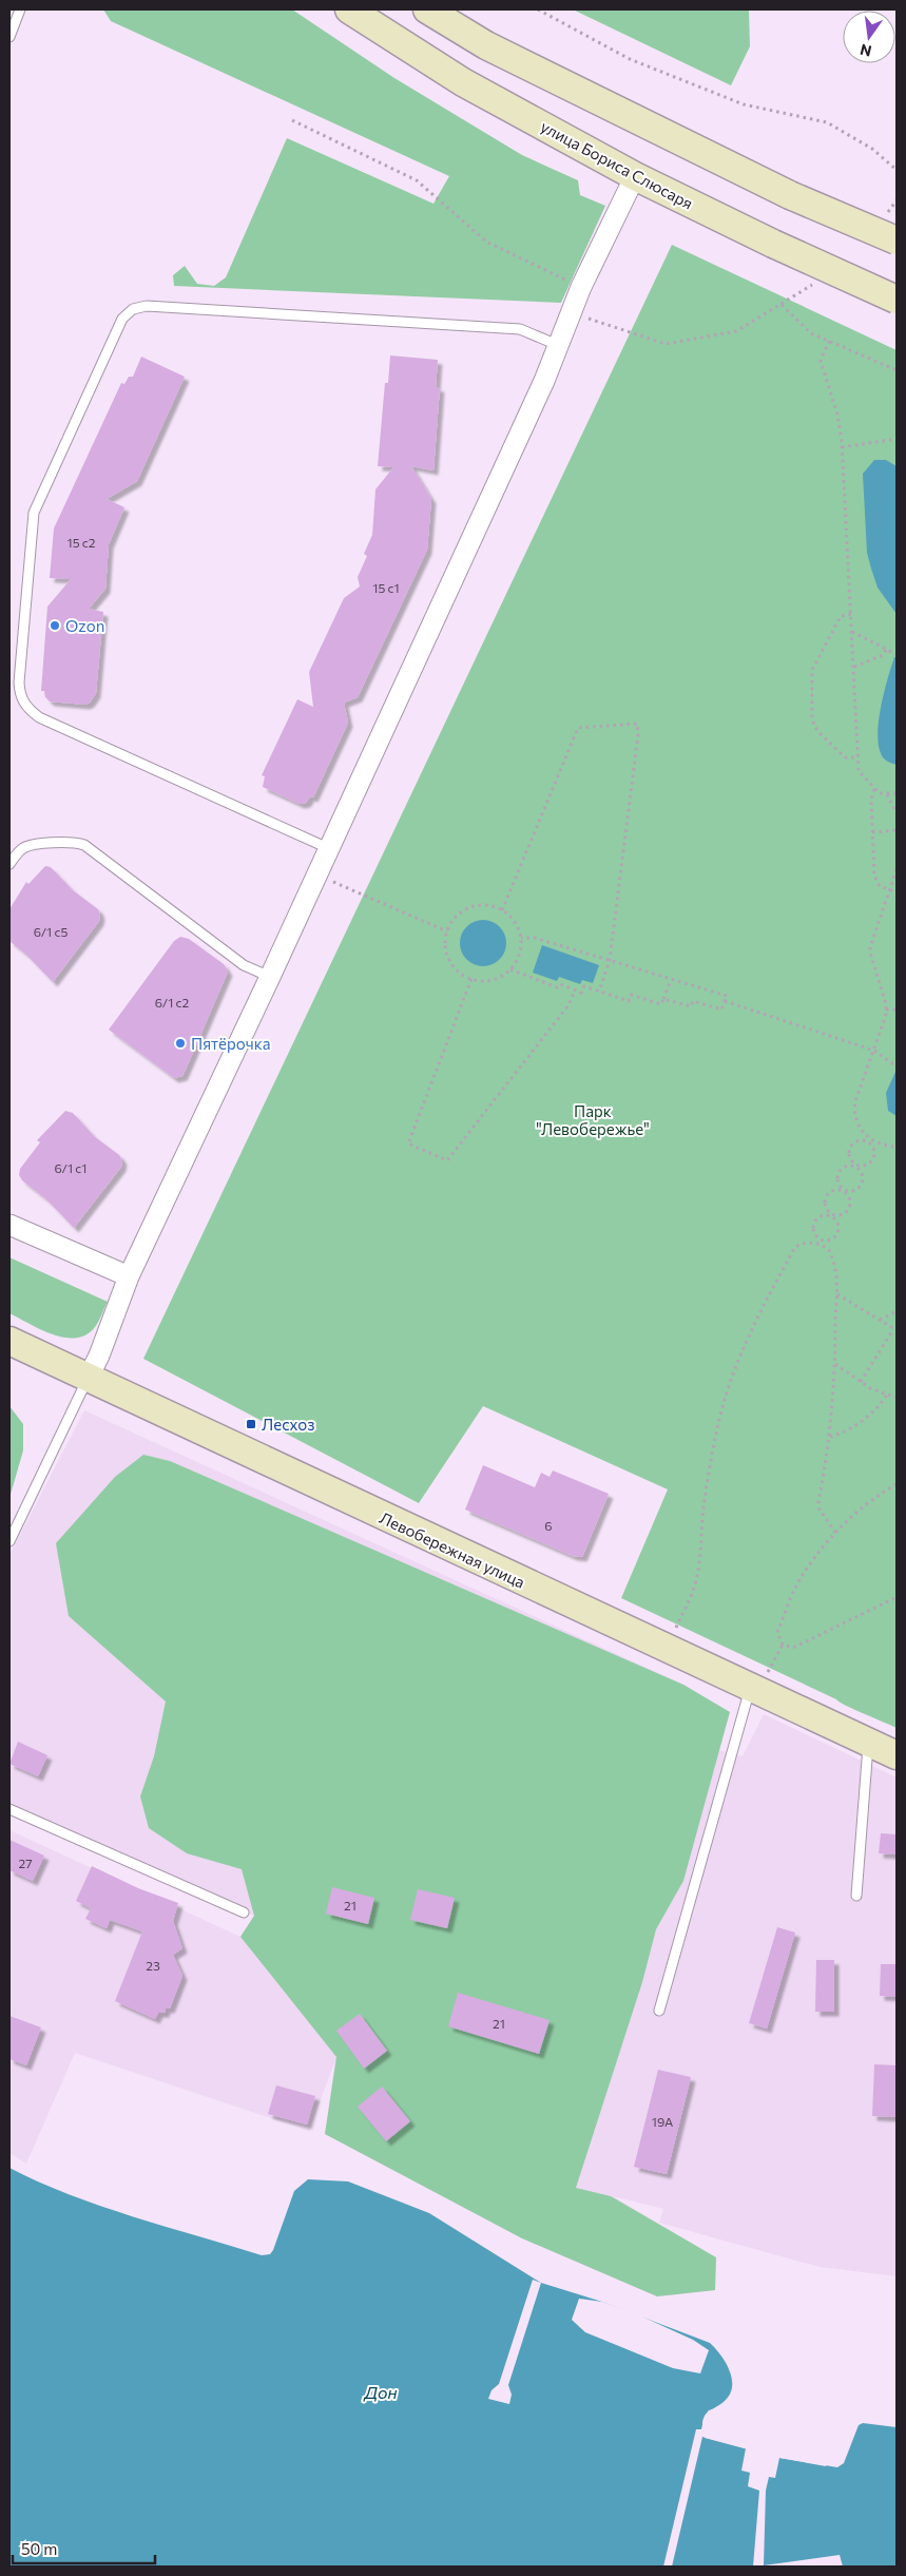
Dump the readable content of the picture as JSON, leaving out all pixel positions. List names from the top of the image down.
{
  "streets": {
    "main road": ["улица Бориса Слюсаря", "Левобережная улица"]
  },
  "water": ["Дон"],
  "parks": ["Парк \"Левобережье\""],
  "places": {
    "other": ["Ozon", "Пятёрочка"],
    "transit": ["Лесхоз"]
  },
  "house_numbers": [
    "15 с2",
    "15 с1",
    "6/1 с5",
    "6/1 с2",
    "6/1 с1",
    "6",
    "27",
    "21",
    "23",
    "21",
    "19А"
  ],
  "scale_bar": "50 m",
  "north": "bottom"
}
